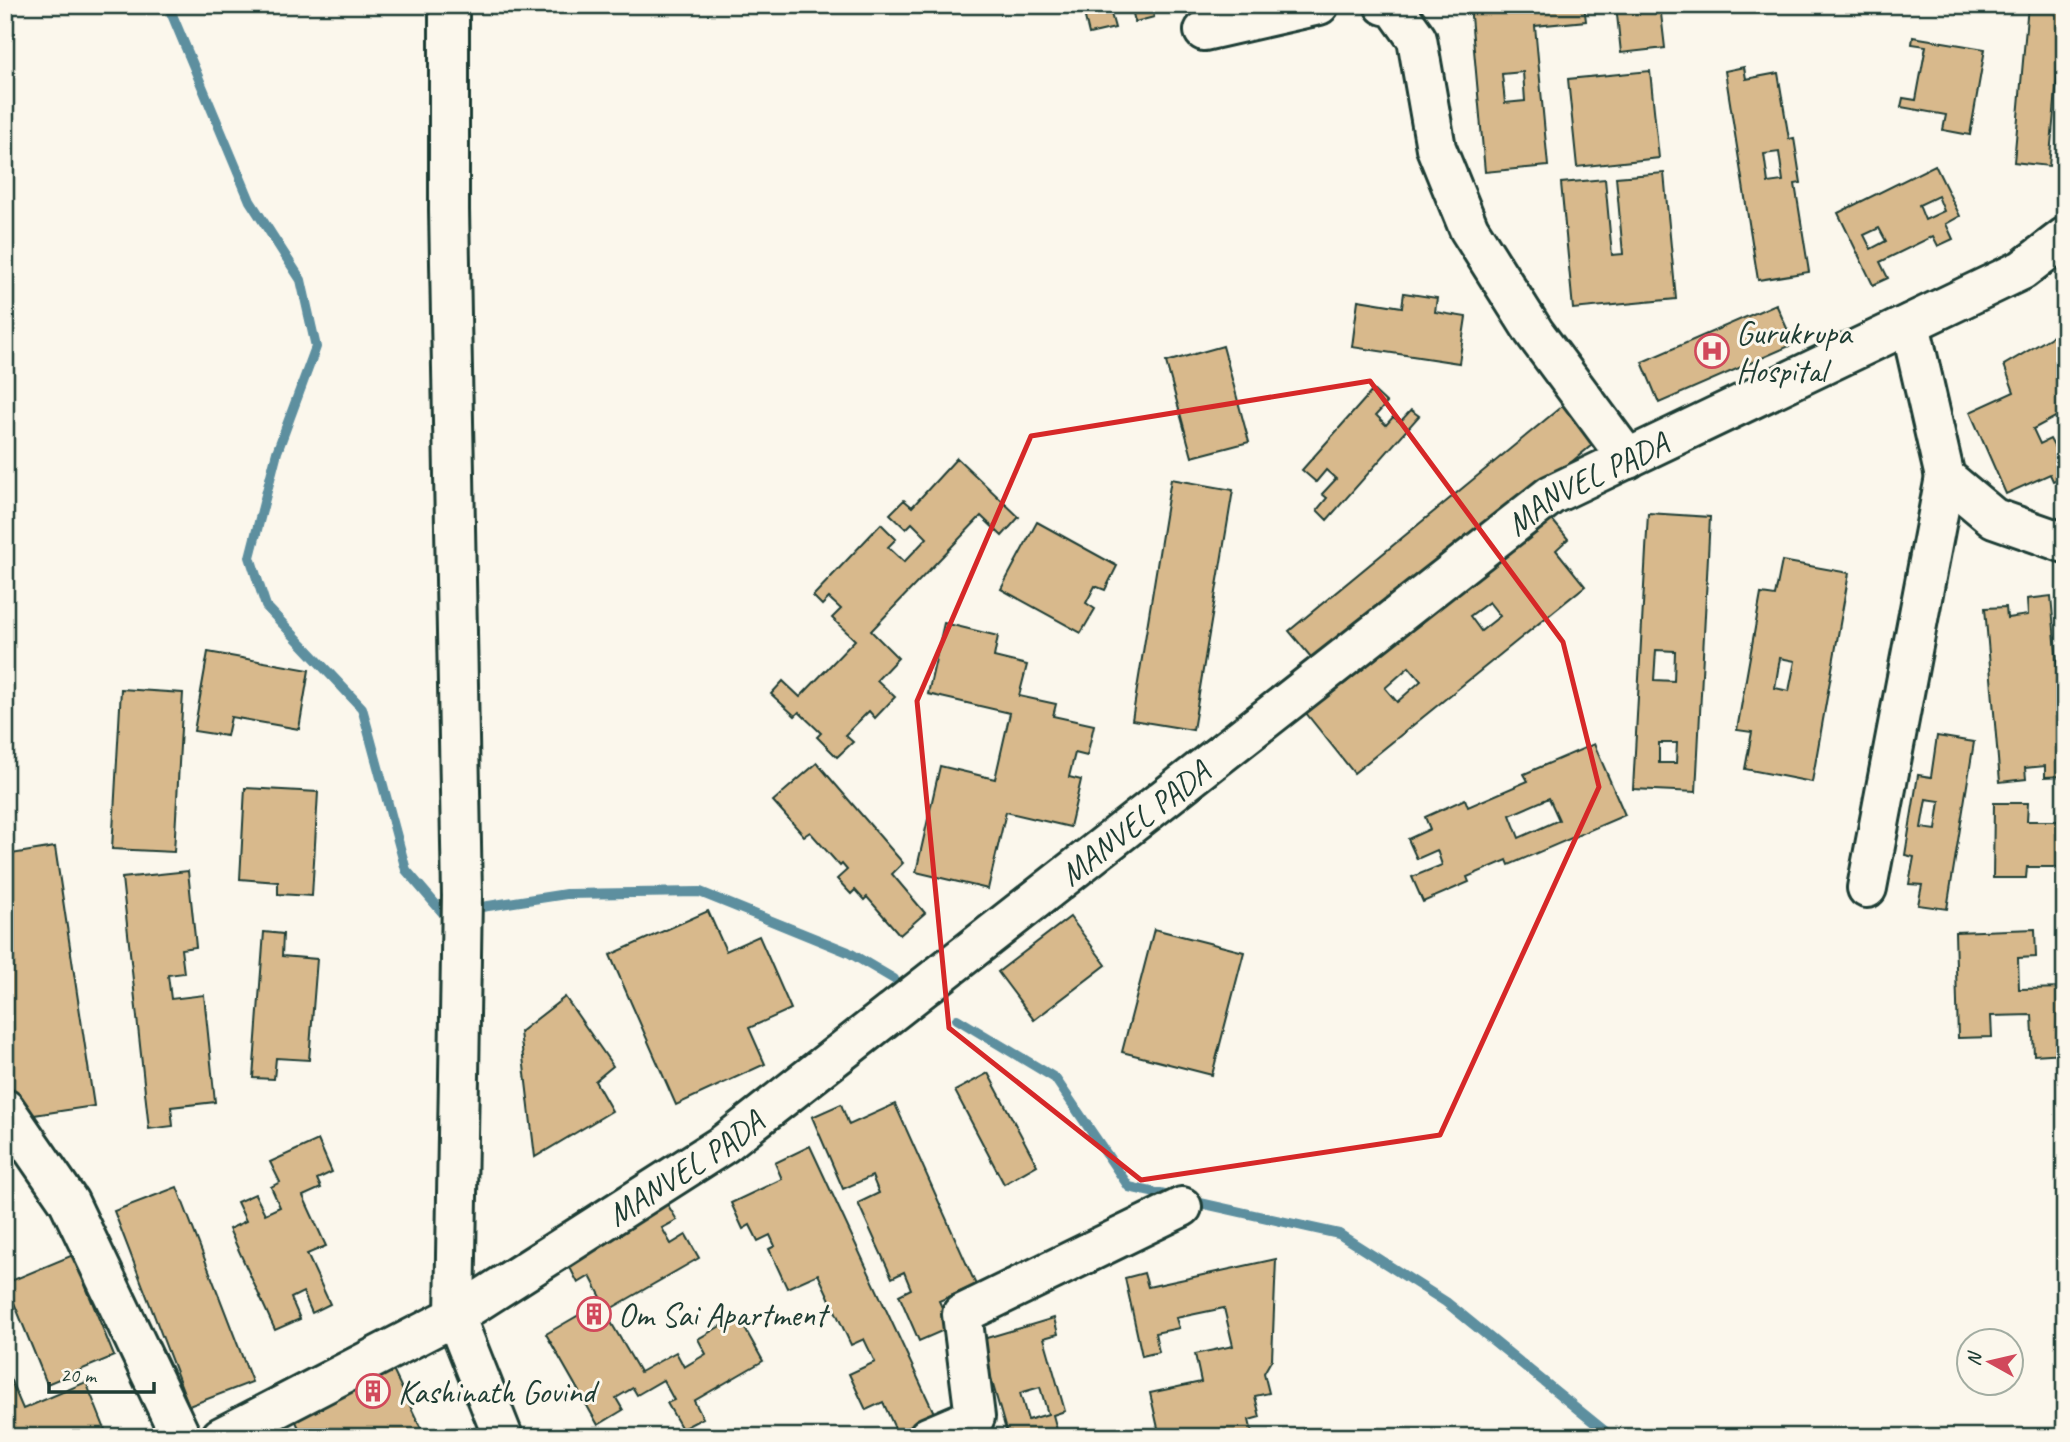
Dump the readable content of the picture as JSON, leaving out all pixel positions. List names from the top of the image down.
{
  "streets": {
    "street": ["MANVEL PADA"]
  },
  "places": {
    "hospital": ["Gurukrupa Hospital"],
    "building": ["Om Sai Apartment", "Kashinath Govind"]
  },
  "scale_bar": "20 m",
  "north": "left"
}
